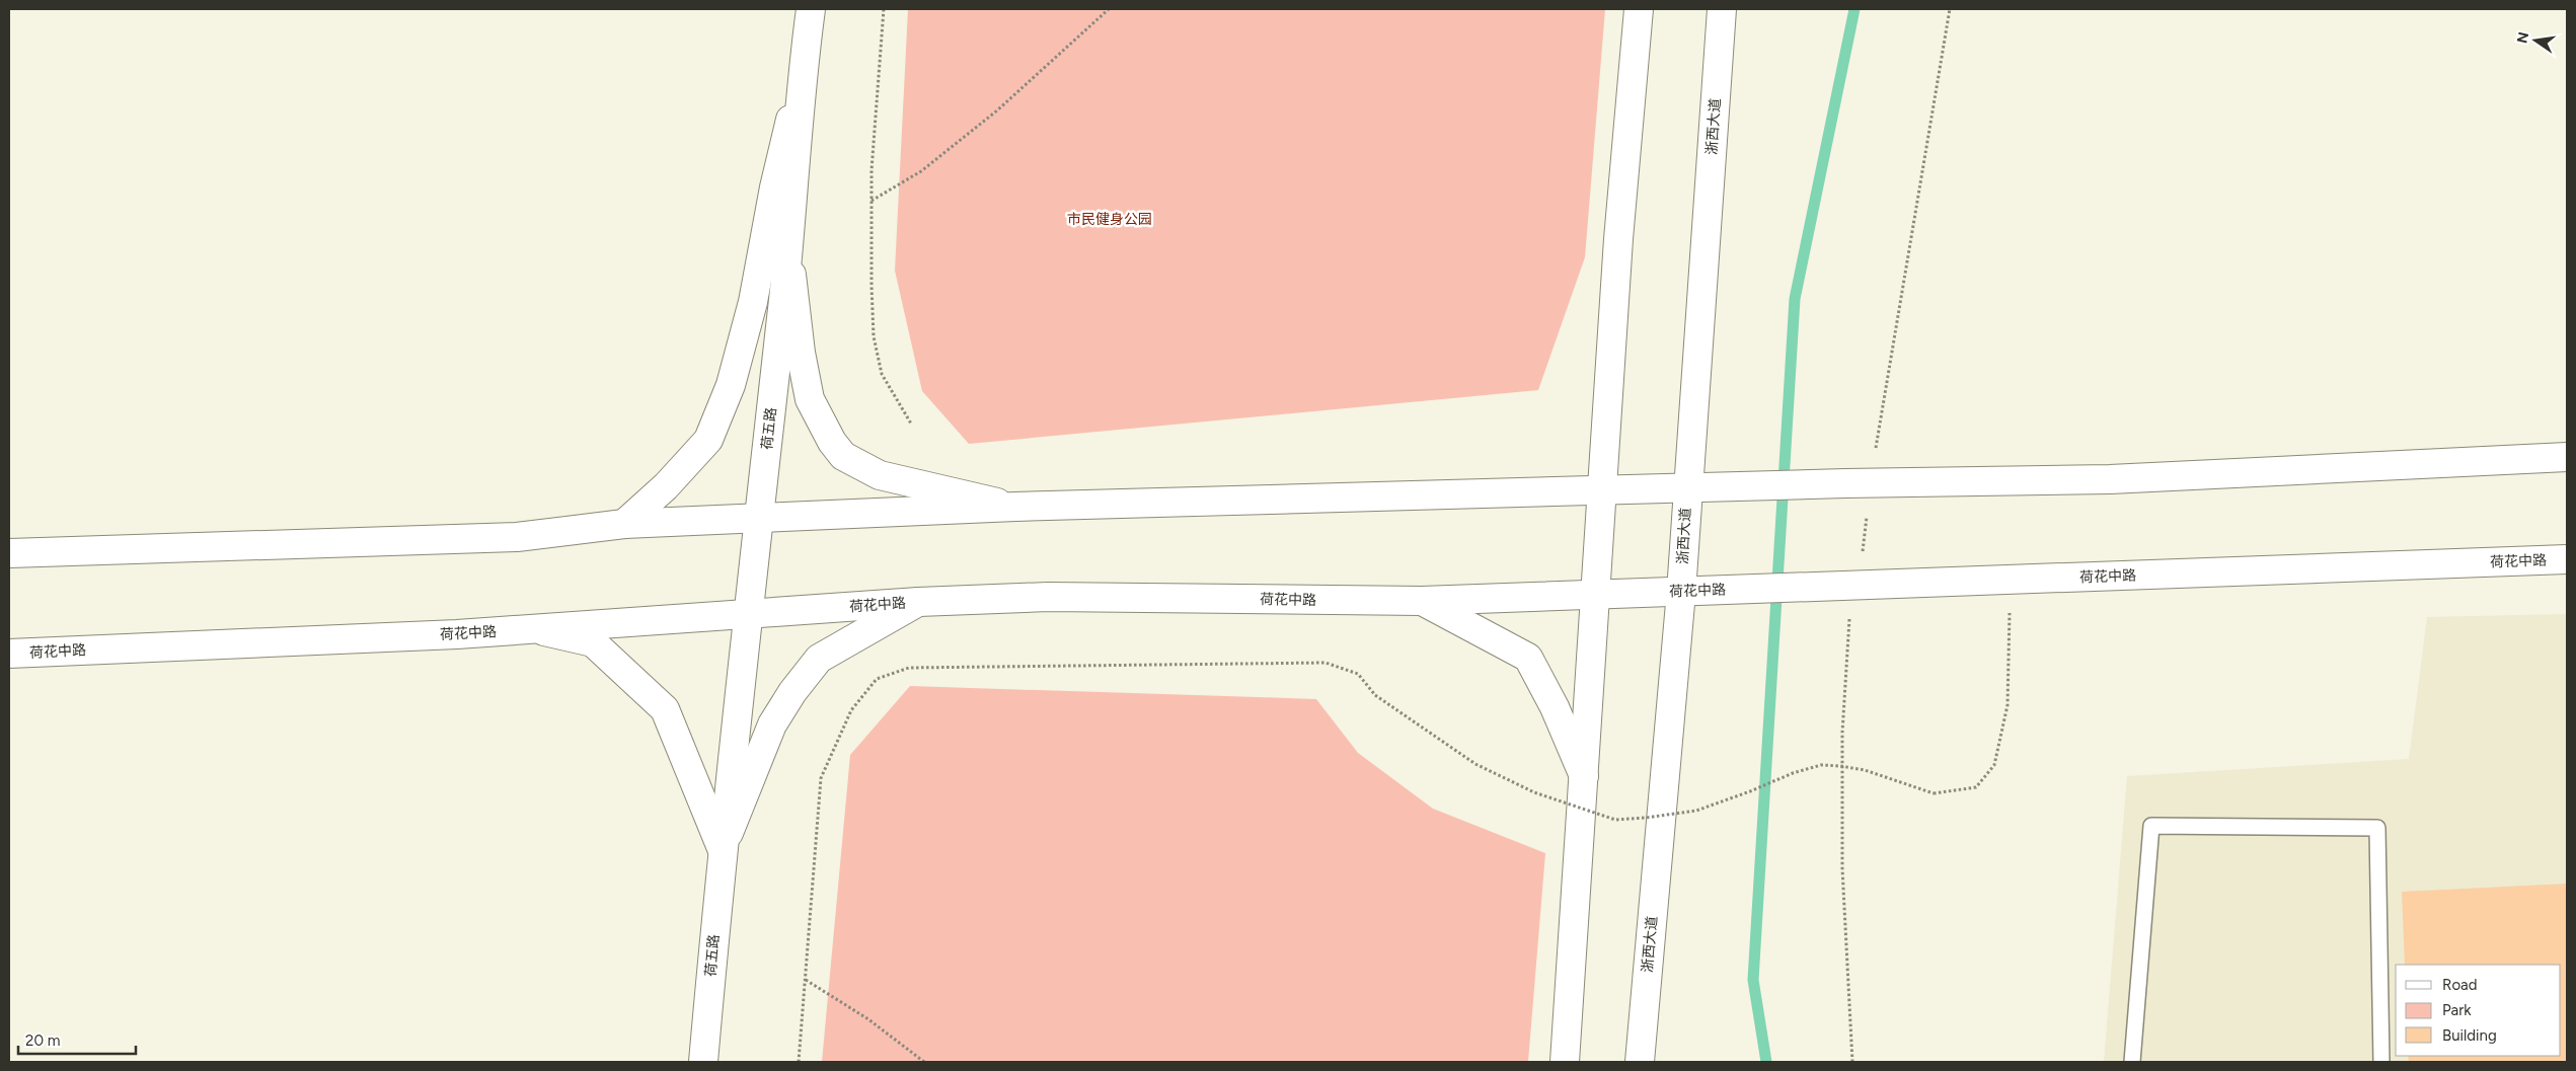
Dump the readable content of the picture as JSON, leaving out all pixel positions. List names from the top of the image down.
{
  "streets": {
    "main road": ["浙西大道", "荷五路", "荷花中路"]
  },
  "crossings": [
    ["浙西大道", "荷花中路"],
    ["荷五路", "荷花中路"]
  ],
  "parks": ["市民健身公园"],
  "legend": ["Road", "Park", "Building"],
  "scale_bar": "20 m",
  "north": "left"
}
